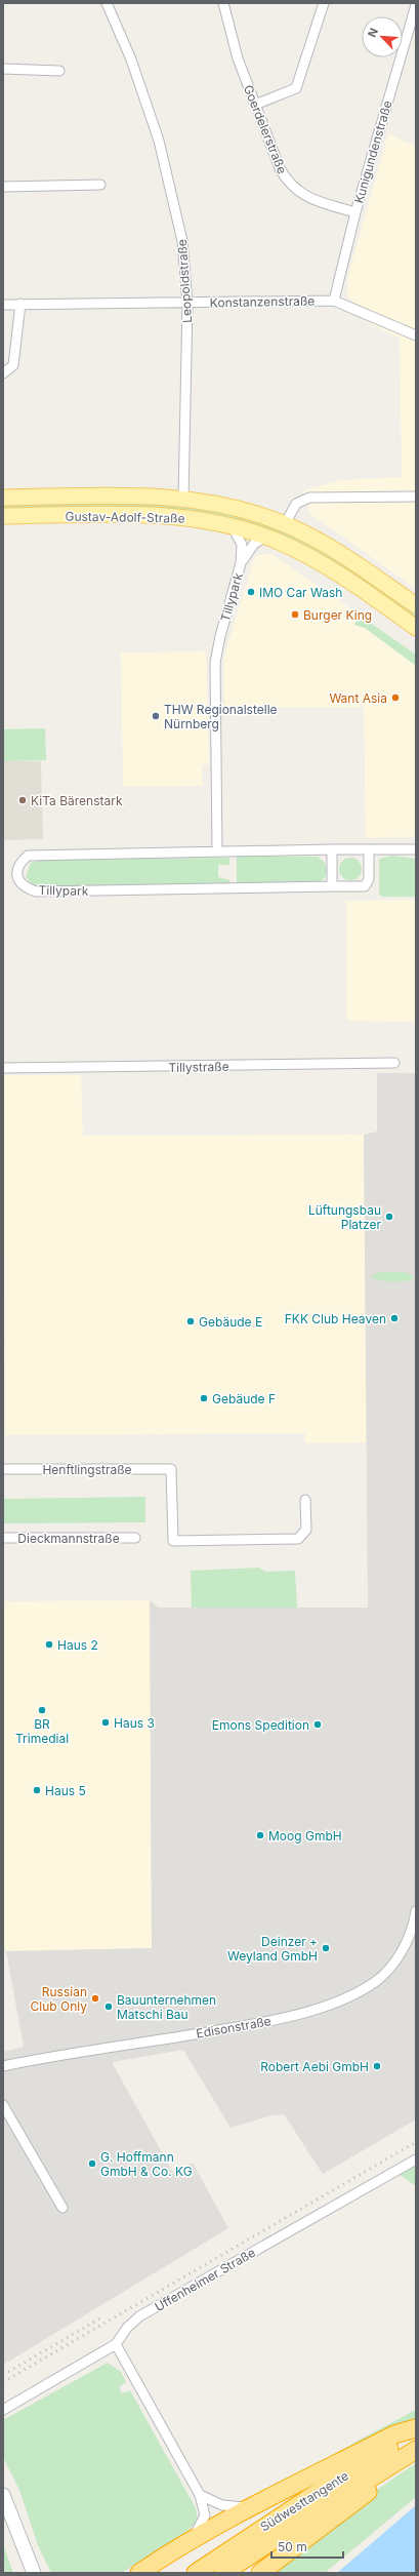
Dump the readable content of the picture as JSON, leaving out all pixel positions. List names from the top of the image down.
{
  "streets": {
    "highway": ["Südwesttangente"],
    "main road": ["Gustav-Adolf-Straße"],
    "street": [
      "Goerdelerstraße",
      "Kunigundenstraße",
      "Leopoldstraße",
      "Konstanzenstraße",
      "Tillypark",
      "Tillystraße",
      "Henftlingstraße",
      "Dieckmannstraße",
      "Edisonstraße",
      "Uffenheimer Straße"
    ]
  },
  "crossings": [
    ["Goerdelerstraße", "Kunigundenstraße"],
    ["Kunigundenstraße", "Konstanzenstraße"],
    ["Leopoldstraße", "Konstanzenstraße"],
    ["Leopoldstraße", "Gustav-Adolf-Straße"],
    ["Gustav-Adolf-Straße", "Tillypark"]
  ],
  "places": [
    "IMO Car Wash",
    "Burger King",
    "Want Asia",
    "THW Regionalstelle Nürnberg",
    "KiTa Bärenstark",
    "Lüftungsbau Platzer",
    "FKK Club Heaven",
    "Gebäude E",
    "Gebäude F",
    "Haus 2",
    "BR Trimedial",
    "Haus 3",
    "Emons Spedition",
    "Haus 5",
    "Moog GmbH",
    "Deinzer + Weyland GmbH",
    "Russian Club Only",
    "Bauunternehmen Matschi Bau",
    "Robert Aebi GmbH",
    "G. Hoffmann GmbH & Co. KG"
  ],
  "scale_bar": "50 m",
  "north": "top left"
}
